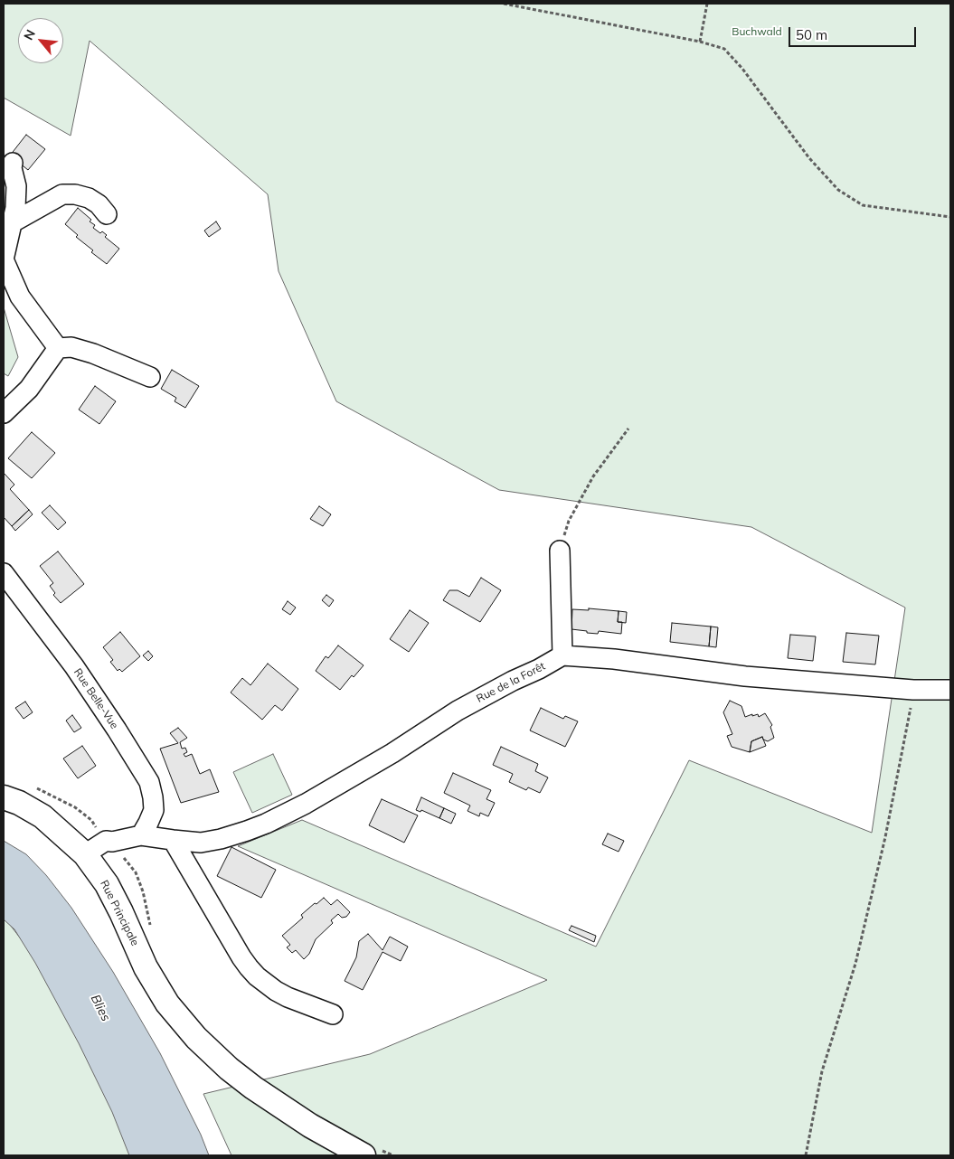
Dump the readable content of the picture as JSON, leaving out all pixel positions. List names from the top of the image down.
{
  "streets": {
    "main road": ["Rue Principale"],
    "street": ["Rue de la Forêt", "Rue Belle-Vue"]
  },
  "crossings": [
    ["Rue de la Forêt", "Rue Belle-Vue"]
  ],
  "water": ["Blies"],
  "parks": ["Buchwald"],
  "scale_bar": "50 m",
  "north": "top left"
}
